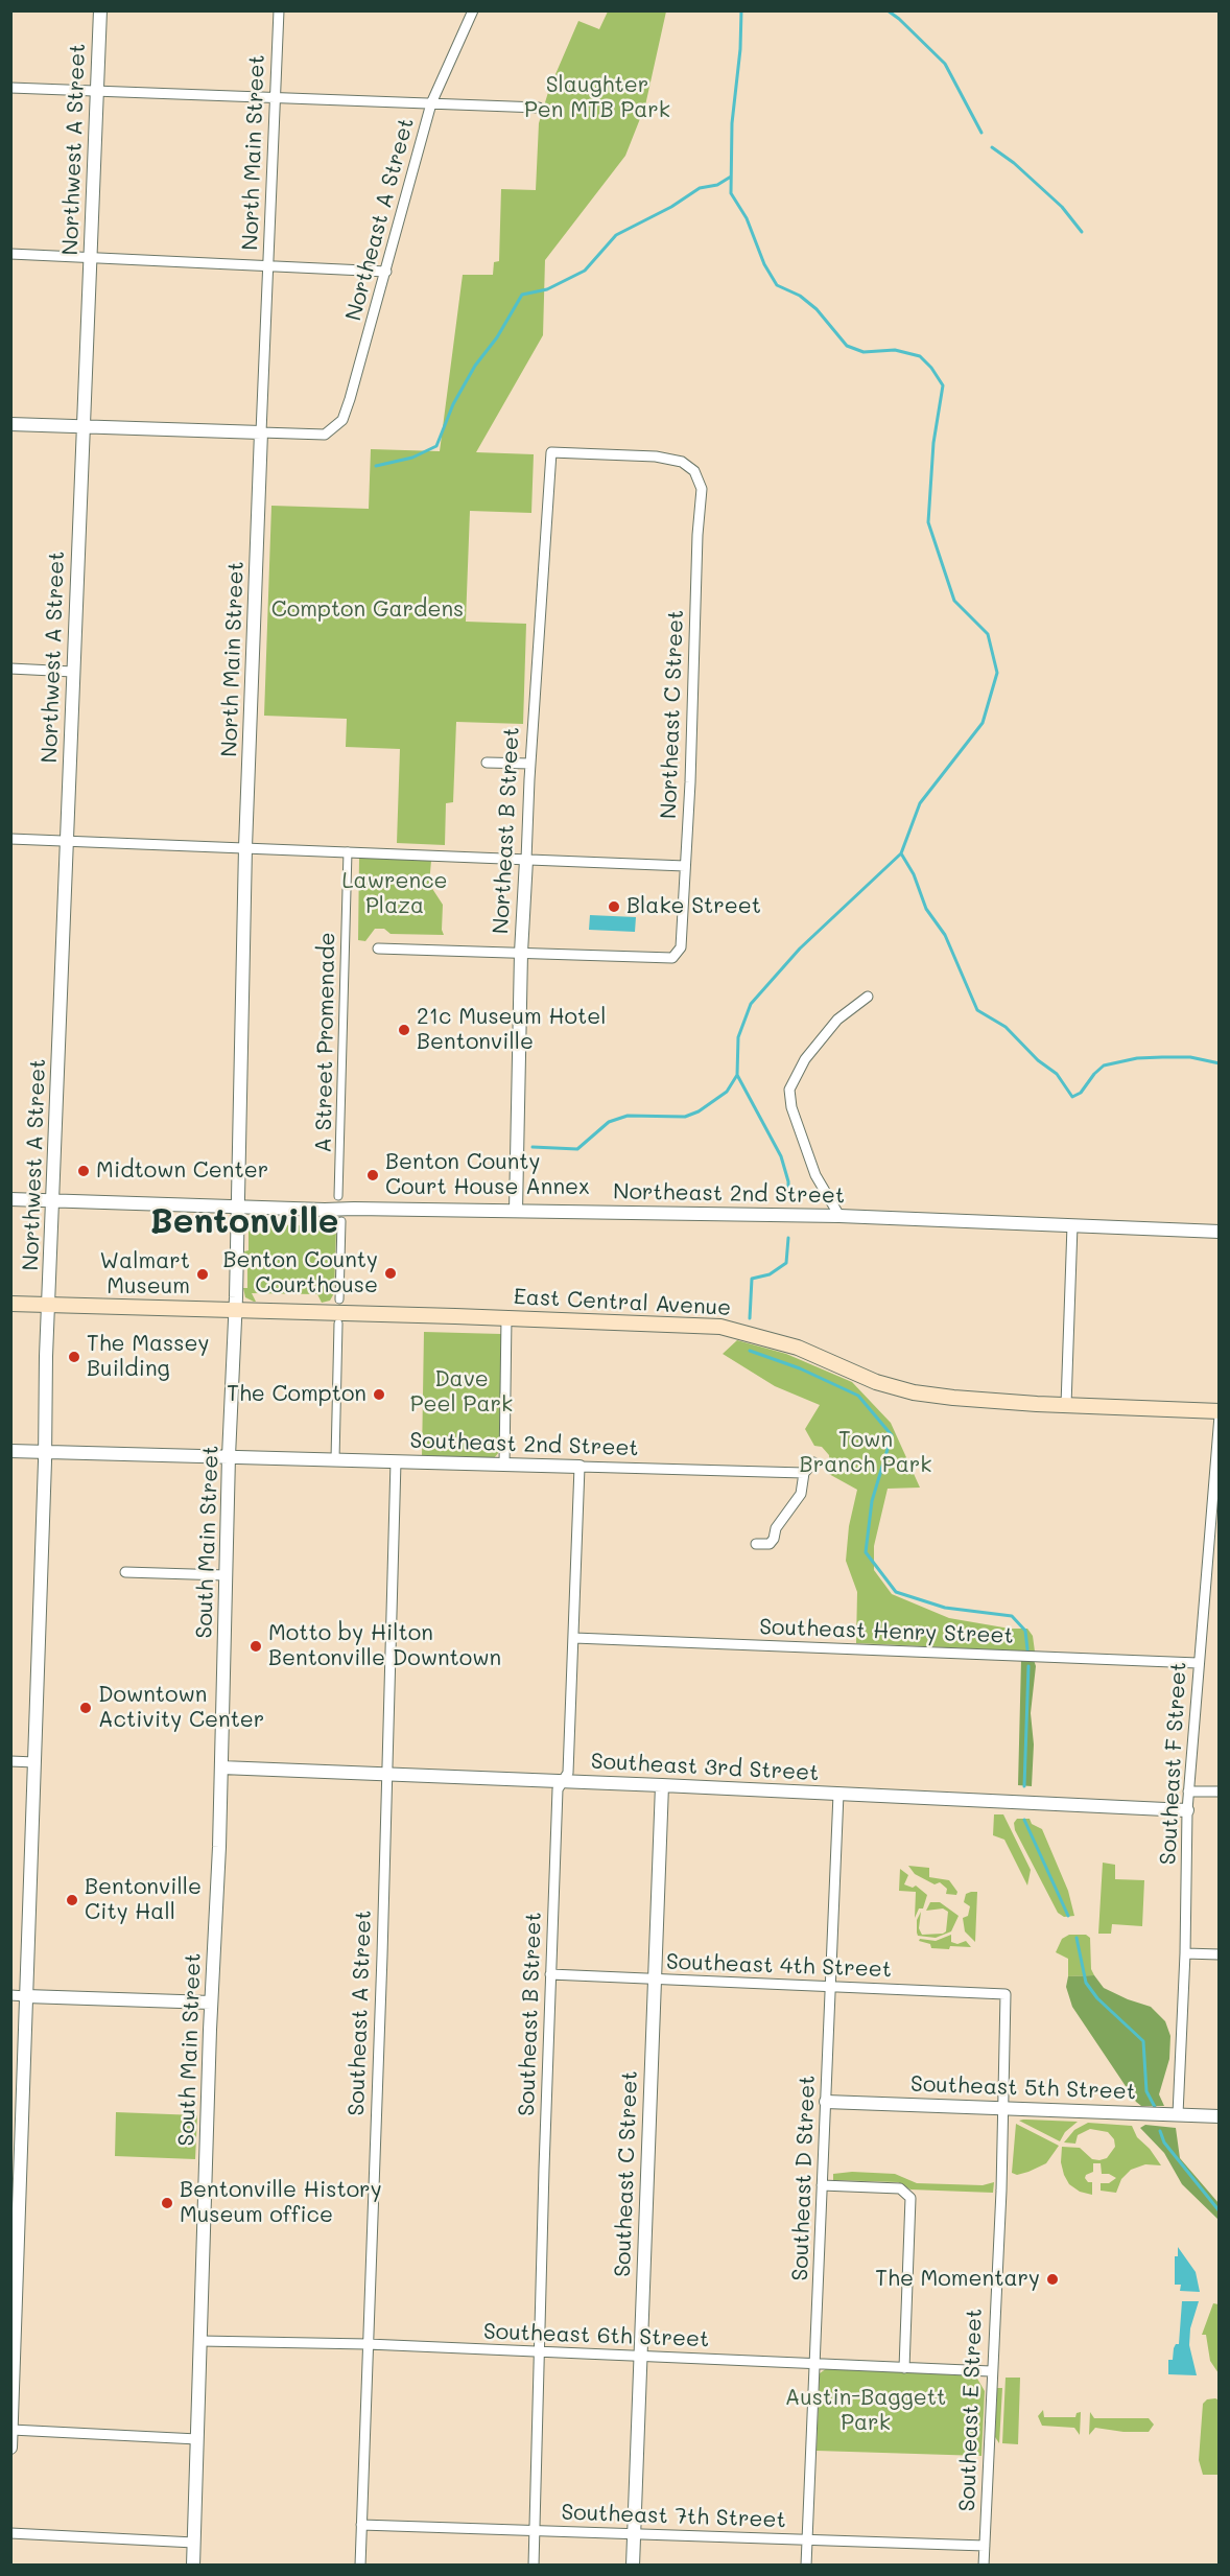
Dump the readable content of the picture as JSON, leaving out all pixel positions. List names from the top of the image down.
{
  "streets": {
    "main road": ["East Central Avenue"],
    "street": [
      "Northwest A Street",
      "North Main Street",
      "Northeast A Street",
      "Northeast C Street",
      "Northeast B Street",
      "A Street Promenade",
      "Northeast 2nd Street",
      "Southeast 2nd Street",
      "South Main Street",
      "Southeast Henry Street",
      "Southeast F Street",
      "Southeast 3rd Street",
      "Southeast 4th Street",
      "Southeast A Street",
      "Southeast B Street",
      "Southeast 5th Street",
      "Southeast C Street",
      "Southeast D Street",
      "Southeast 6th Street",
      "Southeast E Street",
      "Southeast 7th Street"
    ]
  },
  "crossings": [
    ["Northwest A Street", "Northeast 2nd Street"],
    ["Northwest A Street", "East Central Avenue"],
    ["Northwest A Street", "Southeast 2nd Street"],
    ["North Main Street", "Northeast A Street"],
    ["North Main Street", "Northeast 2nd Street"],
    ["North Main Street", "East Central Avenue"],
    ["North Main Street", "South Main Street"],
    ["Northeast C Street", "Northeast B Street"],
    ["Northeast B Street", "Northeast 2nd Street"],
    ["East Central Avenue", "South Main Street"],
    ["East Central Avenue", "Southeast F Street"],
    ["Southeast 2nd Street", "South Main Street"],
    ["Southeast 2nd Street", "Southeast A Street"],
    ["Southeast 2nd Street", "Southeast B Street"],
    ["South Main Street", "Southeast 3rd Street"],
    ["South Main Street", "Southeast 6th Street"],
    ["Southeast Henry Street", "Southeast F Street"],
    ["Southeast Henry Street", "Southeast B Street"],
    ["Southeast F Street", "Southeast 3rd Street"],
    ["Southeast F Street", "Southeast 5th Street"],
    ["Southeast 3rd Street", "Southeast A Street"],
    ["Southeast 3rd Street", "Southeast B Street"],
    ["Southeast 3rd Street", "Southeast C Street"],
    ["Southeast 3rd Street", "Southeast D Street"],
    ["Southeast 4th Street", "Southeast B Street"],
    ["Southeast 4th Street", "Southeast C Street"],
    ["Southeast 4th Street", "Southeast D Street"],
    ["Southeast 4th Street", "Southeast E Street"],
    ["Southeast A Street", "Southeast 6th Street"],
    ["Southeast A Street", "Southeast 7th Street"],
    ["Southeast B Street", "Southeast 6th Street"],
    ["Southeast B Street", "Southeast 7th Street"],
    ["Southeast 5th Street", "Southeast D Street"],
    ["Southeast 5th Street", "Southeast E Street"],
    ["Southeast C Street", "Southeast 6th Street"],
    ["Southeast C Street", "Southeast 7th Street"],
    ["Southeast D Street", "Southeast 6th Street"],
    ["Southeast D Street", "Southeast 7th Street"],
    ["Southeast 6th Street", "Southeast E Street"],
    ["Southeast E Street", "Southeast 7th Street"]
  ],
  "districts": ["Bentonville"],
  "parks": [
    "Slaughter Pen MTB Park",
    "Compton Gardens",
    "Lawrence Plaza",
    "Dave Peel Park",
    "Town Branch Park",
    "Austin-Baggett Park"
  ],
  "places": [
    "Blake Street",
    "21c Museum Hotel Bentonville",
    "Midtown Center",
    "Benton County Court House Annex",
    "Benton County Courthouse",
    "Walmart Museum",
    "The Massey Building",
    "The Compton",
    "Motto by Hilton Bentonville Downtown",
    "Downtown Activity Center",
    "Bentonville City Hall",
    "Bentonville History Museum office",
    "The Momentary"
  ]
}
